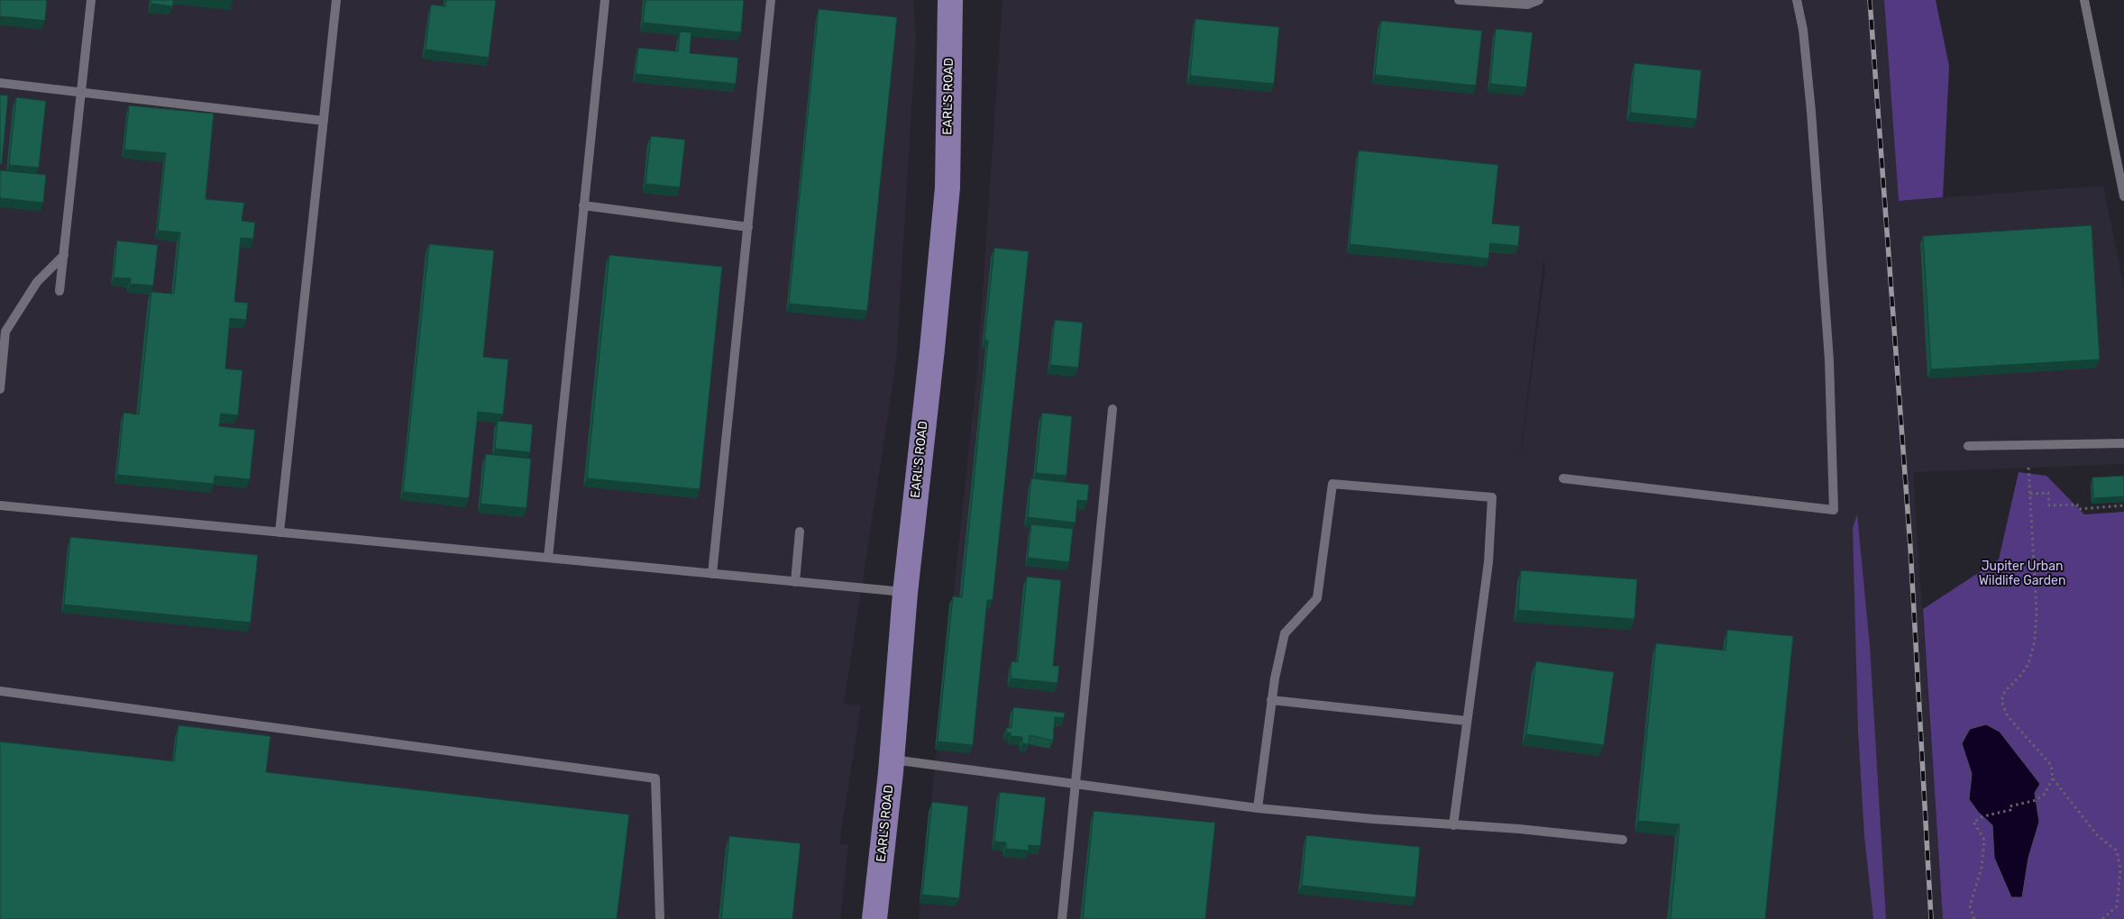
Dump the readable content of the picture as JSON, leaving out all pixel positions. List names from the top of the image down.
{
  "streets": {
    "main road": ["EARL'S ROAD"]
  },
  "parks": ["Jupiter Urban Wildlife Garden"]
}
